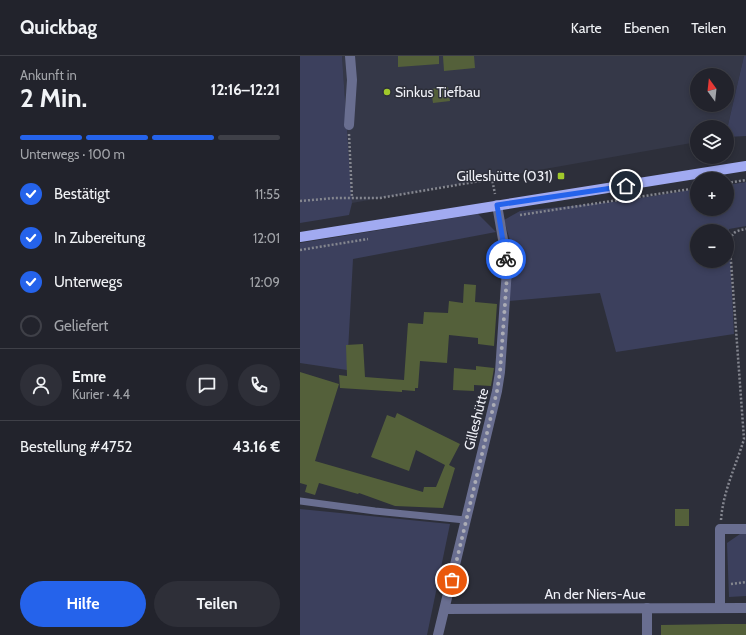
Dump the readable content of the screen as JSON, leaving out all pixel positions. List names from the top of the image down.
{
  "streets": {
    "street": ["Gilleshütte", "An der Niers-Aue"]
  },
  "crossings": [
    ["Gilleshütte", "An der Niers-Aue"]
  ],
  "places": {
    "other": ["Sinkus Tiefbau"],
    "transit": ["Gilleshütte (031)"]
  },
  "north": "top",
  "page": {
    "header": "Quickbag",
    "nav": ["Karte", "Ebenen", "Teilen"],
    "heading": ["2 Min.", "Ankunft in", "12:16–12:21"],
    "panel": [
      "Emre",
      "Kurier · 4.4",
      "Bestellung #4752",
      "43.16 €"
    ],
    "map_buttons": ["+", "−"],
    "bar": "Unterwegs · 100 m",
    "list": [
      ["Bestätigt", "11:55"],
      ["In Zubereitung", "12:01"],
      ["Unterwegs", "12:09"],
      "Geliefert"
    ],
    "buttons": ["Hilfe", "Teilen"]
  }
}
